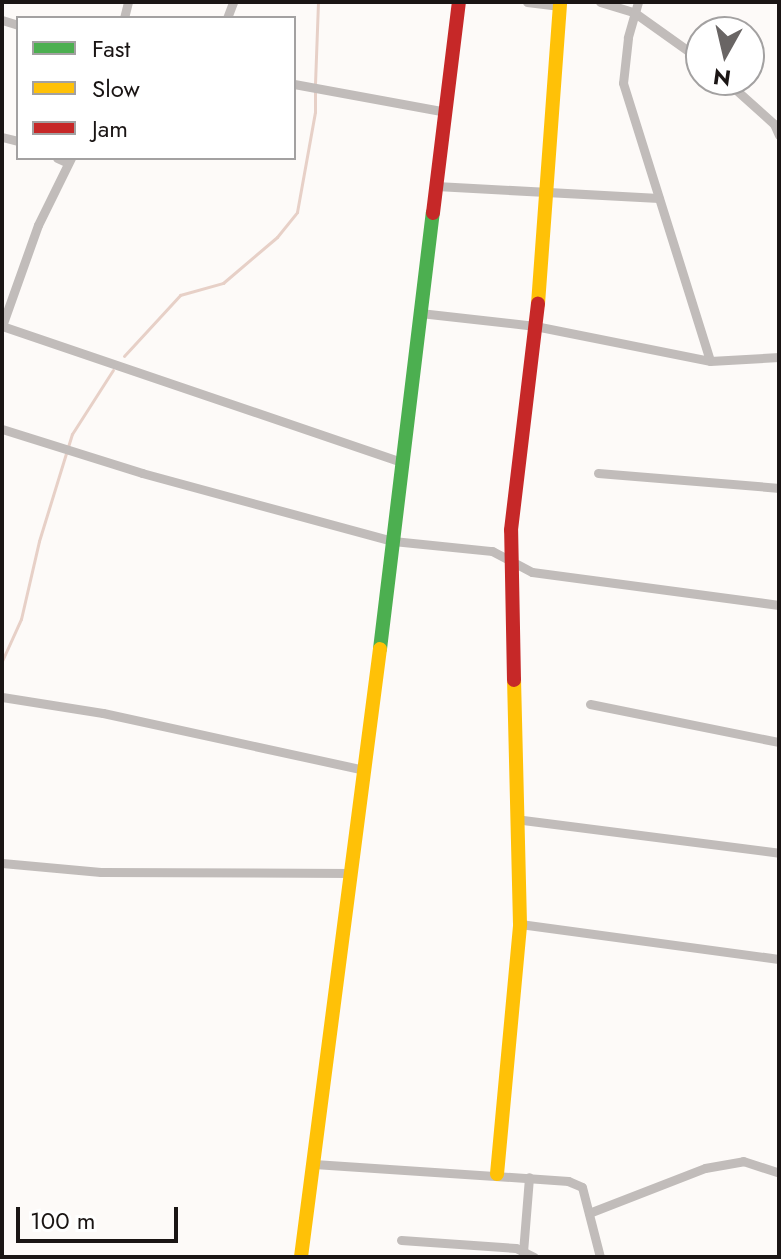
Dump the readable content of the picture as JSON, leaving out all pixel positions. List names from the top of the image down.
{
  "legend": ["Fast", "Slow", "Jam"],
  "scale_bar": "100 m",
  "north": "bottom"
}
